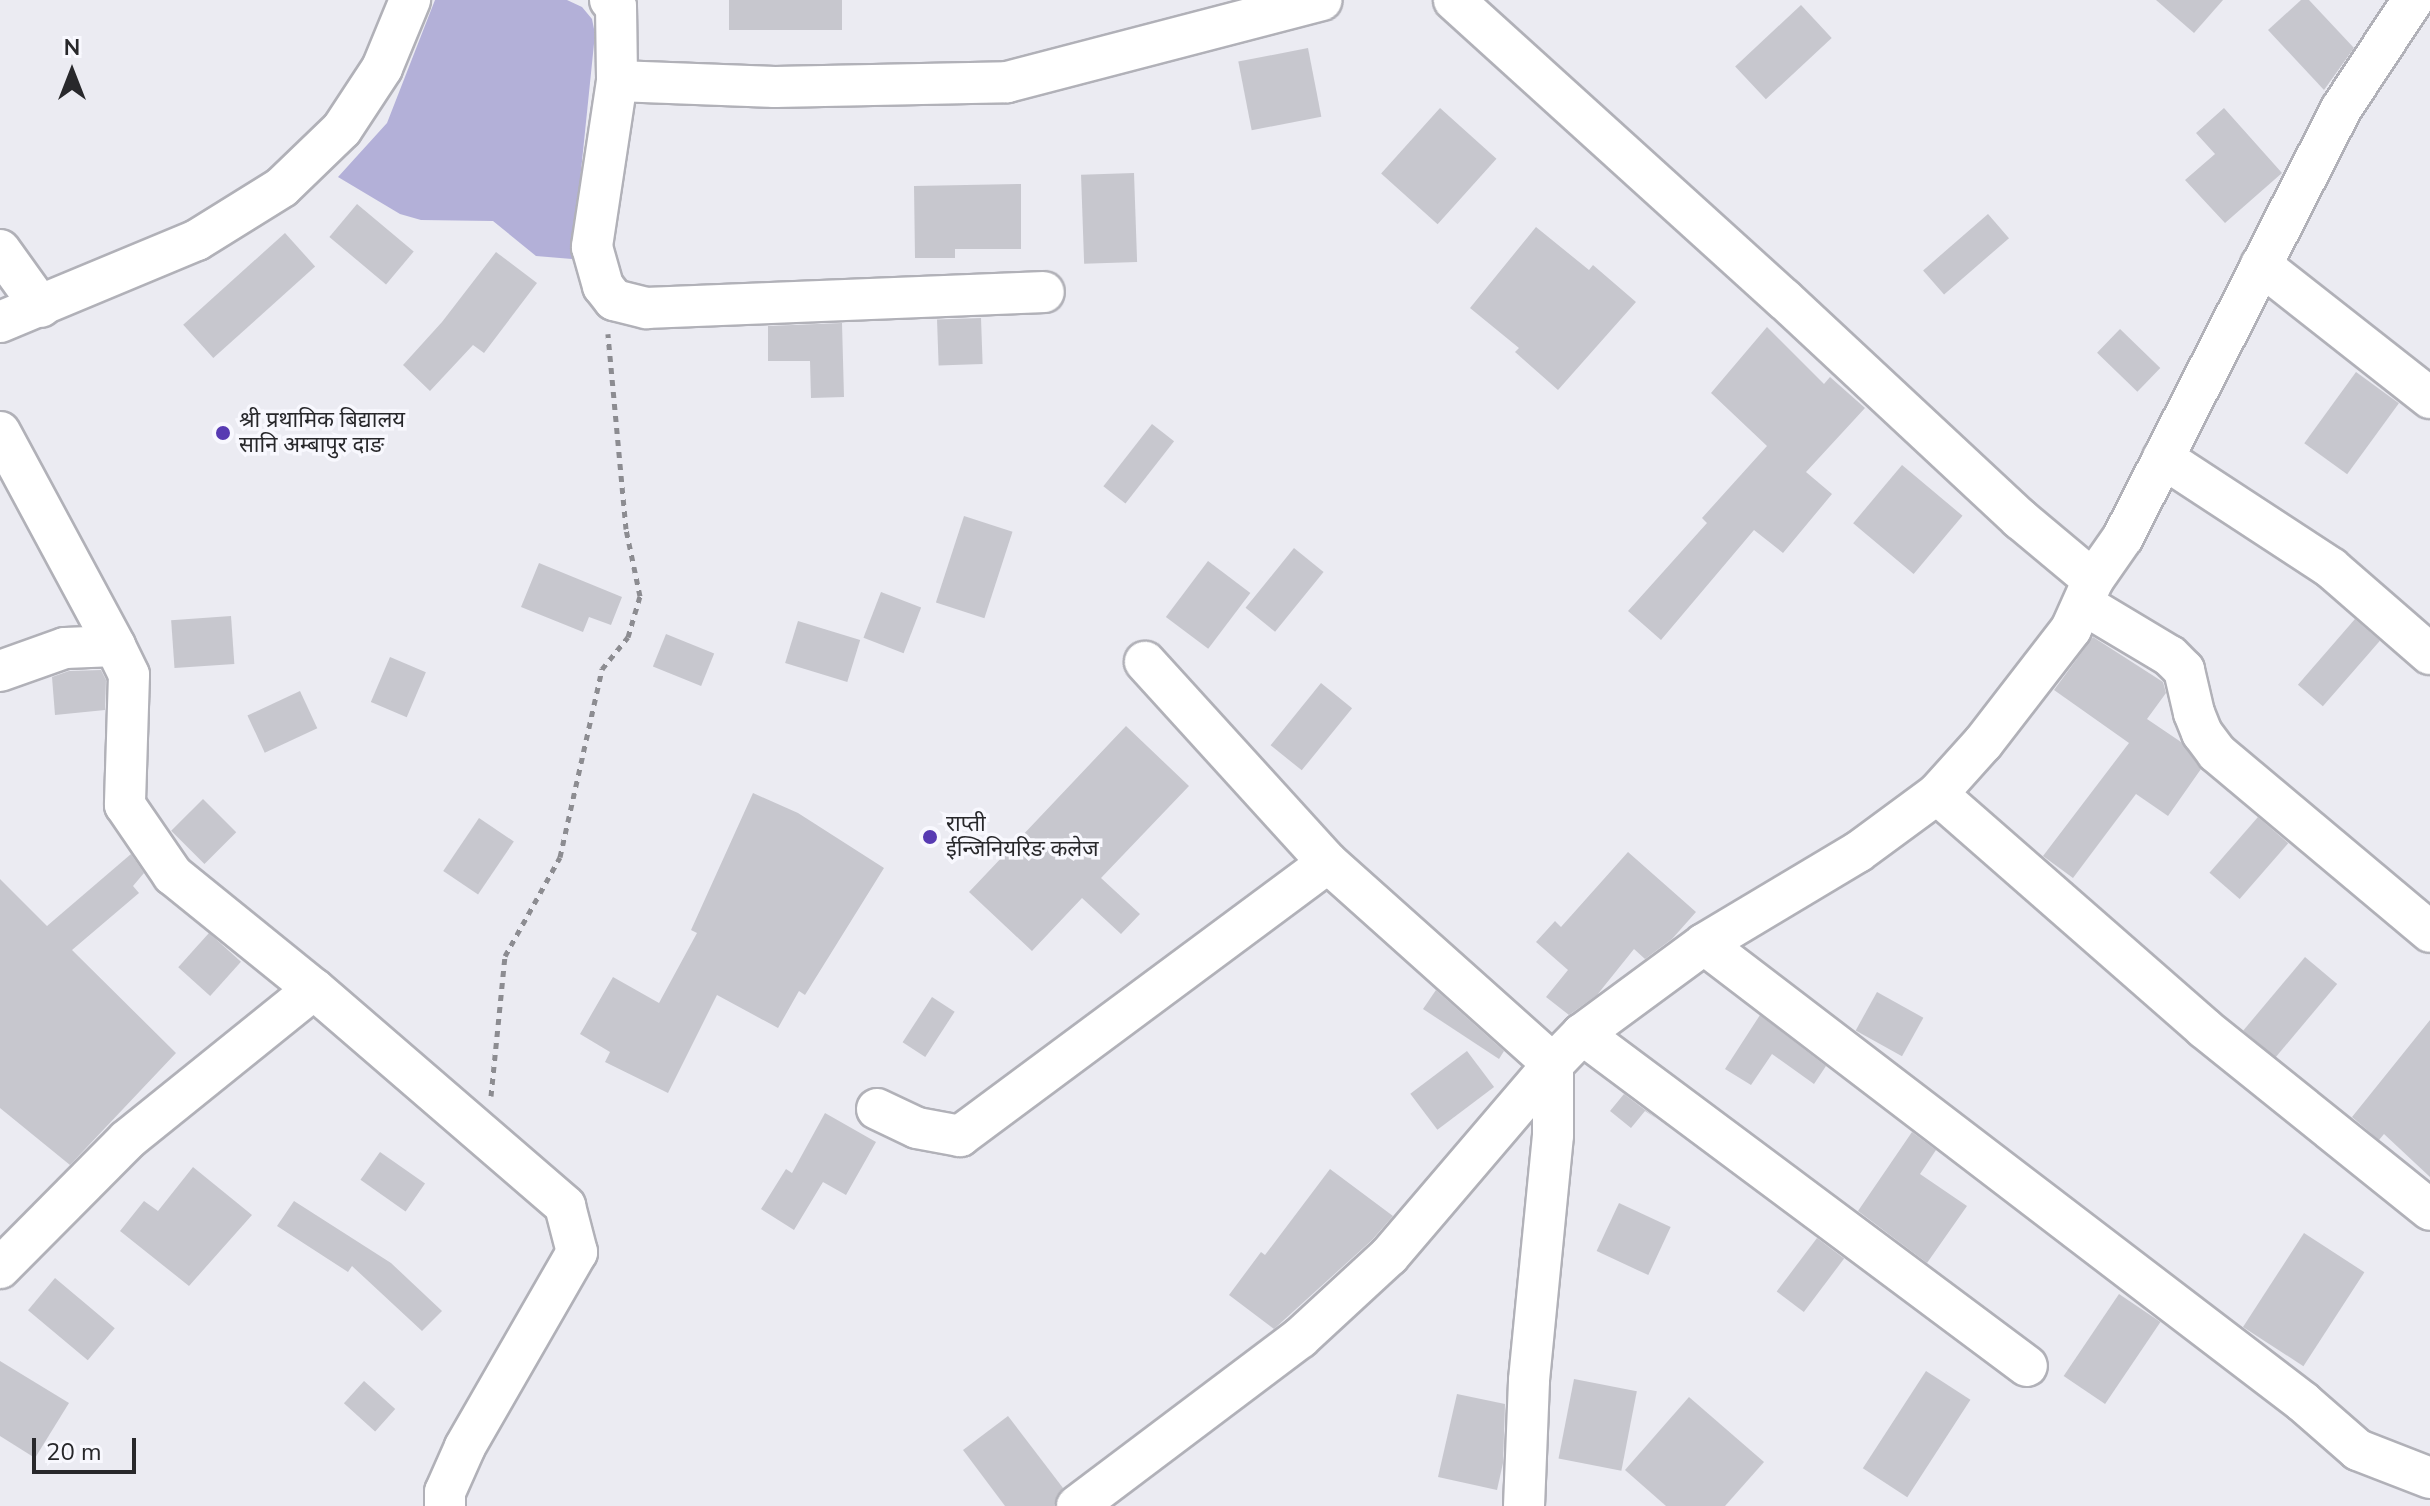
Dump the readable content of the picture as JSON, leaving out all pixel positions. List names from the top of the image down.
{
  "places": ["श्री प्रथामिक बिद्यालय सानि अम्बापुर दाङ", "राप्ती ईन्जिनियरिङ कलेज"],
  "scale_bar": "20 m",
  "north": "top"
}
